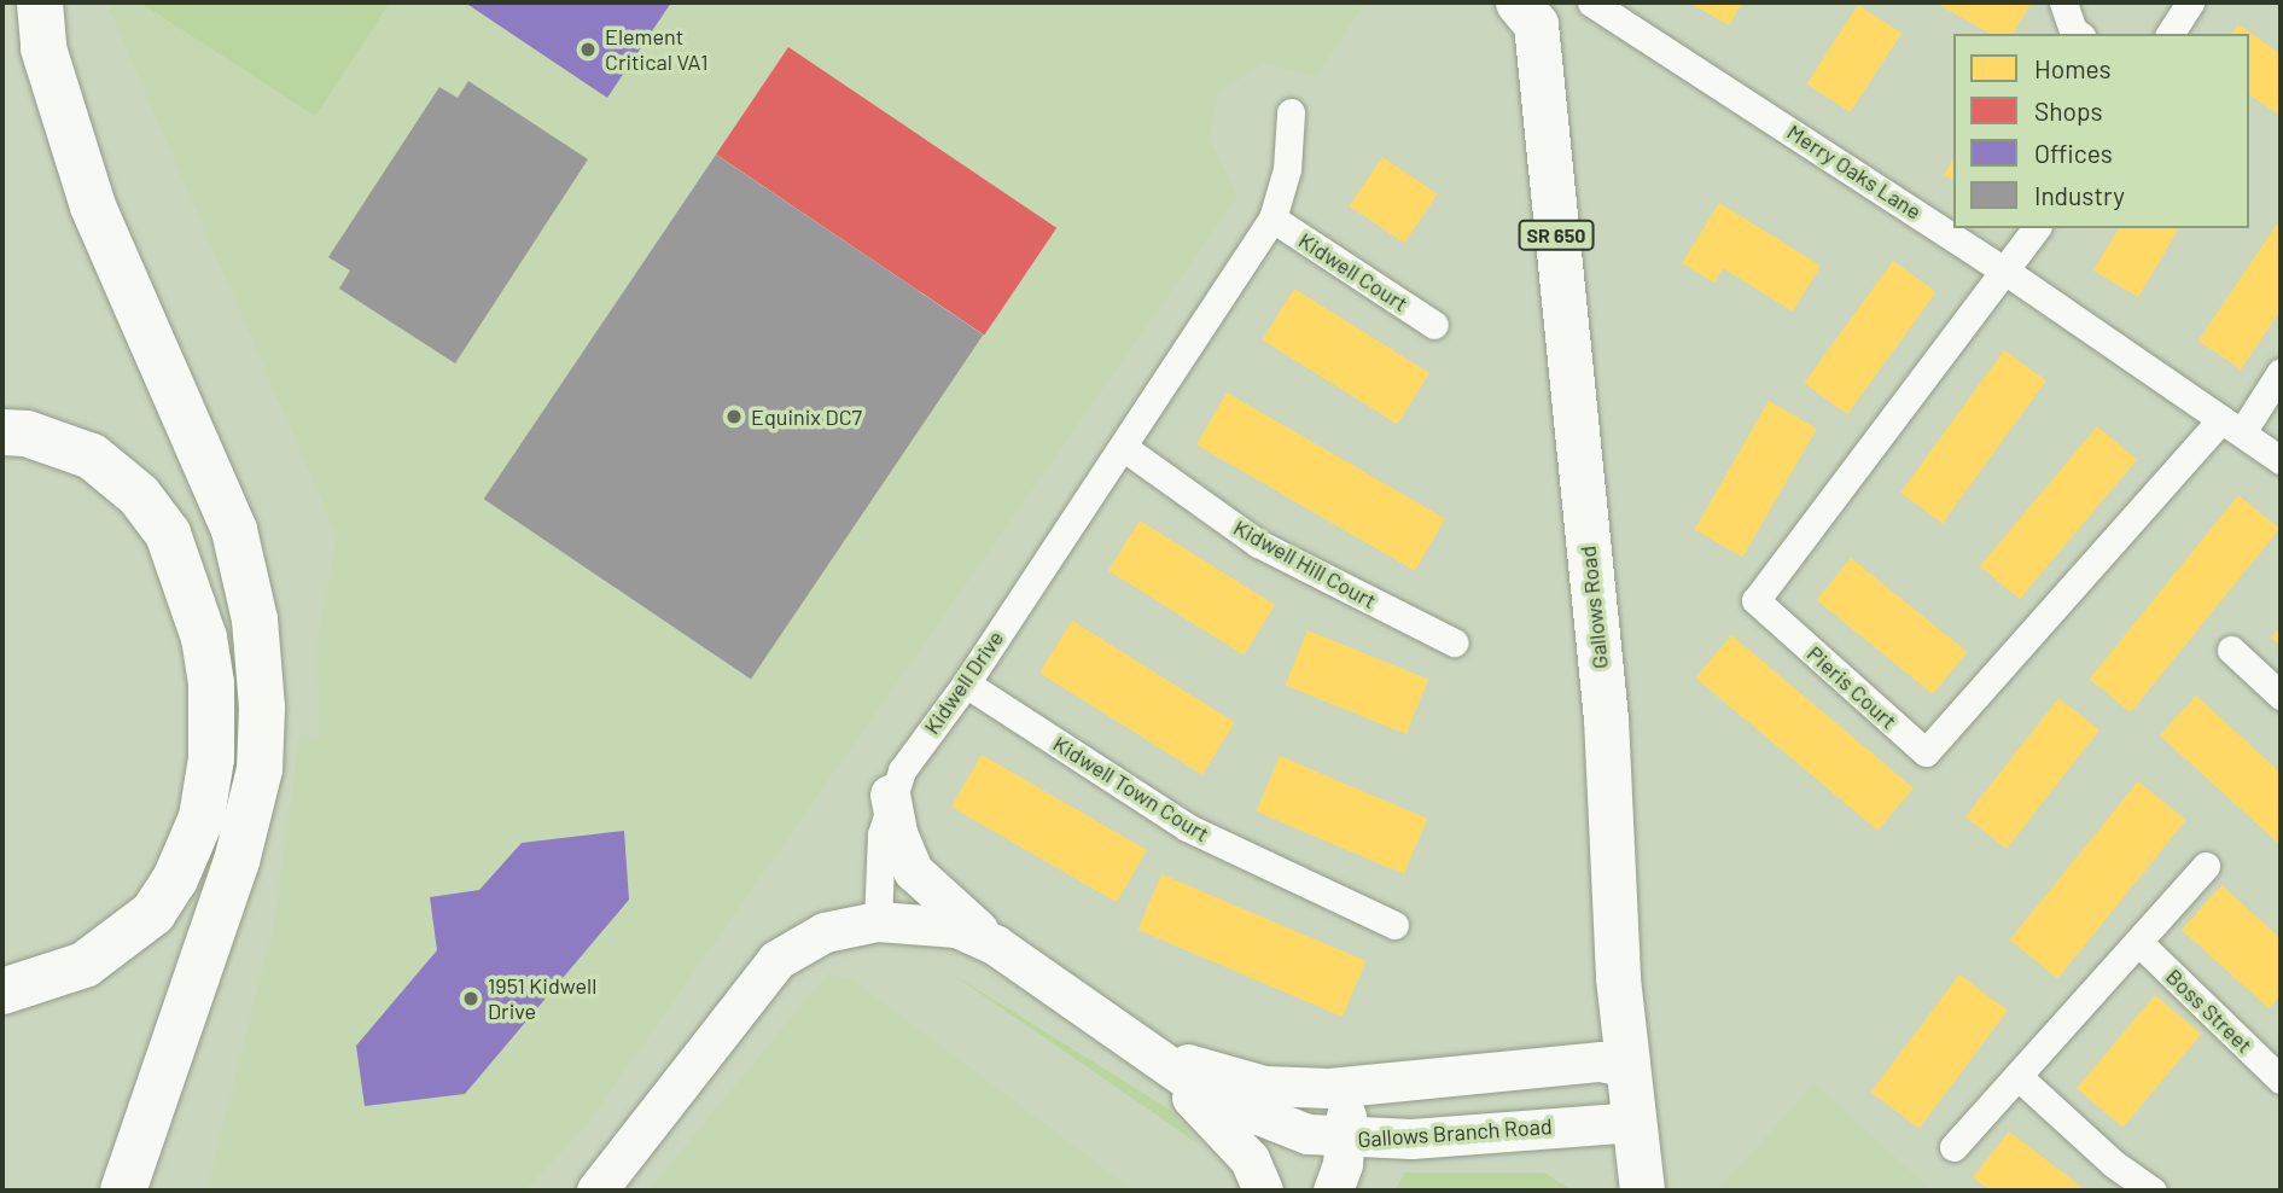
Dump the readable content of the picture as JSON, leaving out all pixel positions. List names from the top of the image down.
{
  "streets": {
    "main road": ["SR 650", "Gallows Road"],
    "street": [
      "Merry Oaks Lane",
      "Kidwell Court",
      "Kidwell Hill Court",
      "Kidwell Drive",
      "Pieris Court",
      "Kidwell Town Court",
      "Boss Street",
      "Gallows Branch Road"
    ]
  },
  "crossings": [
    ["Merry Oaks Lane", "Pieris Court"],
    ["Kidwell Court", "Kidwell Drive"],
    ["Kidwell Hill Court", "Kidwell Drive"],
    ["Gallows Road", "Gallows Branch Road"],
    ["Kidwell Drive", "Kidwell Town Court"],
    ["Kidwell Drive", "Gallows Branch Road"]
  ],
  "places": ["Element Critical VA1", "Equinix DC7", "1951 Kidwell Drive"],
  "legend": [
    "Homes",
    "Shops",
    "Offices",
    "Industry"
  ]
}
